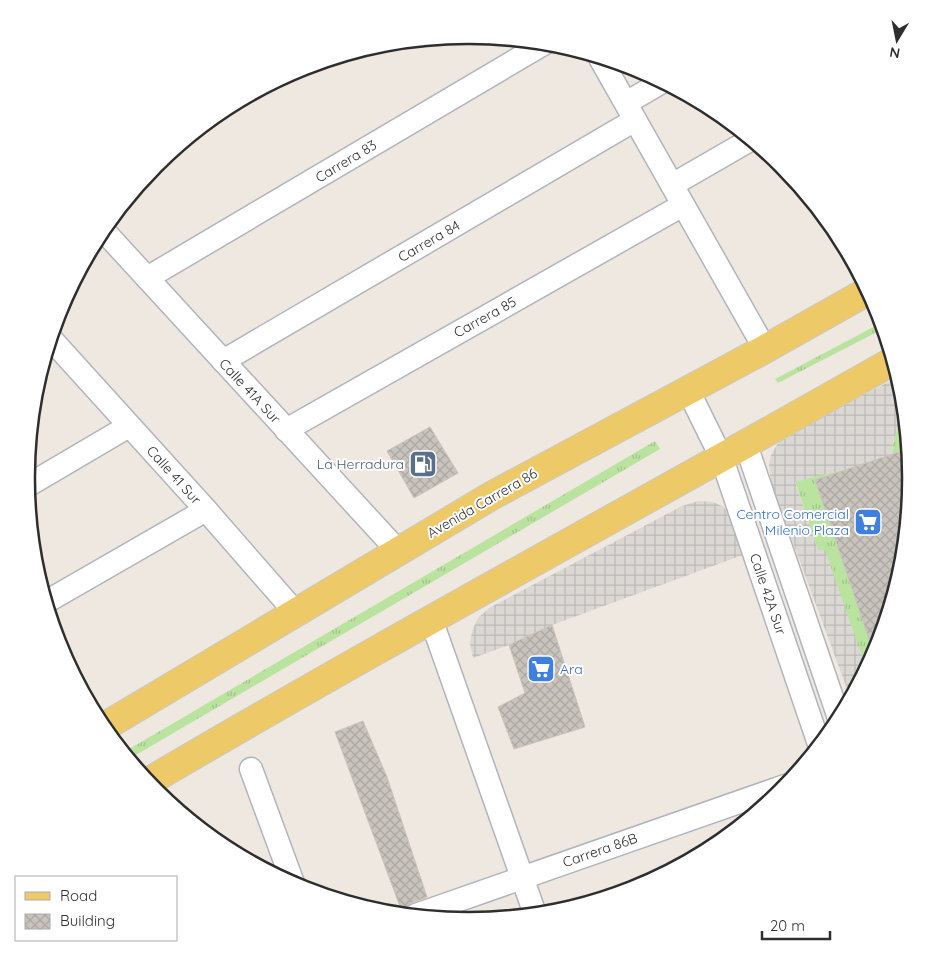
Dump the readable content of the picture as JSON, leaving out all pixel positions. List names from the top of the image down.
{
  "streets": {
    "main road": ["Avenida Carrera 86"],
    "street": [
      "Carrera 83",
      "Carrera 84",
      "Carrera 85",
      "Calle 41A Sur",
      "Calle 41 Sur",
      "Calle 42A Sur",
      "Carrera 86B"
    ]
  },
  "crossings": [
    ["Carrera 83", "Calle 41A Sur"],
    ["Carrera 84", "Calle 41A Sur"],
    ["Carrera 85", "Calle 41A Sur"],
    ["Calle 41A Sur", "Avenida Carrera 86"],
    ["Calle 41 Sur", "Avenida Carrera 86"],
    ["Avenida Carrera 86", "Calle 42A Sur"]
  ],
  "places": {
    "fuel station": ["La Herradura"],
    "supermarket": ["Centro Comercial Milenio Plaza", "Ara"]
  },
  "legend": ["Road", "Building"],
  "scale_bar": "20 m",
  "north": "bottom"
}
